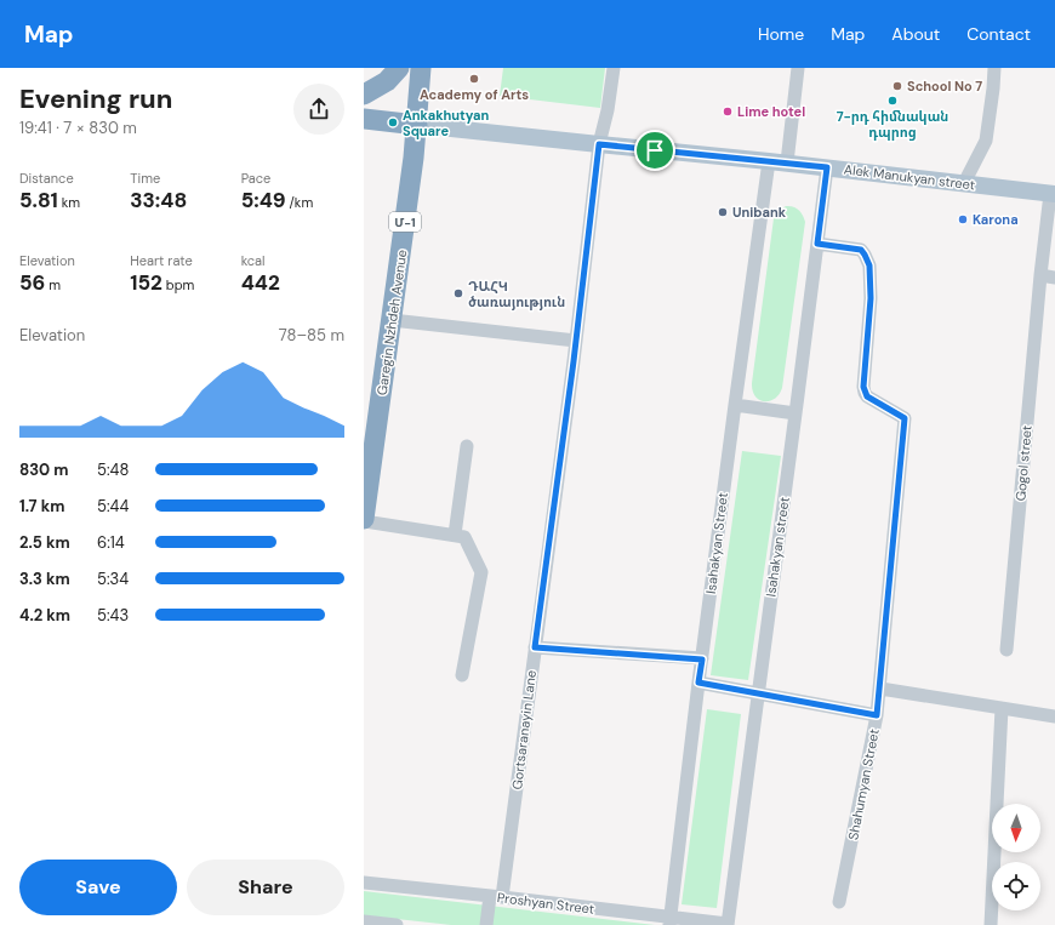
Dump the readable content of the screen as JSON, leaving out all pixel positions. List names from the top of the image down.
{
  "streets": {
    "highway": ["Մ-1", "Garegin Nzhdeh Avenue"],
    "main road": ["Alek Manukyan street"],
    "street": [
      "Gogol street",
      "Isahakyan Street",
      "Isahakyan street",
      "Gortsaranayin Lane",
      "Shahumyan Street",
      "Proshyan Street"
    ]
  },
  "crossings": [
    ["Alek Manukyan street", "Gogol street"],
    ["Alek Manukyan street", "Isahakyan Street"],
    ["Alek Manukyan street", "Isahakyan street"],
    ["Alek Manukyan street", "Gortsaranayin Lane"],
    ["Isahakyan Street", "Proshyan Street"],
    ["Isahakyan street", "Shahumyan Street"],
    ["Isahakyan street", "Proshyan Street"],
    ["Gortsaranayin Lane", "Proshyan Street"]
  ],
  "places": [
    "Academy of Arts",
    "School No 7",
    "7-րդ հիմնական դպրոց",
    "Lime hotel",
    "Ankakhutyan Square",
    "Unibank",
    "Karona",
    "ԴԱՀԿ ծառայություն"
  ],
  "north": "bottom",
  "page": {
    "header": "Map",
    "nav": [
      "Home",
      "Map",
      "About",
      "Contact"
    ],
    "heading": ["Evening run", "19:41 · 7 × 830 m"],
    "stats": [
      ["Distance", "5.81 km"],
      ["Time", "33:48"],
      ["Pace", "5:49 /km"],
      ["Elevation", "56 m"],
      ["Heart rate", "152 bpm"],
      ["kcal", "442"]
    ],
    "chart": ["Elevation", "78–85 m"],
    "list": [
      {
        "name": "830 m",
        "note": "5:48"
      },
      {
        "name": "1.7 km",
        "note": "5:44"
      },
      {
        "name": "2.5 km",
        "note": "6:14"
      },
      {
        "name": "3.3 km",
        "note": "5:34"
      },
      {
        "name": "4.2 km",
        "note": "5:43"
      }
    ],
    "buttons": ["Save", "Share"]
  }
}
